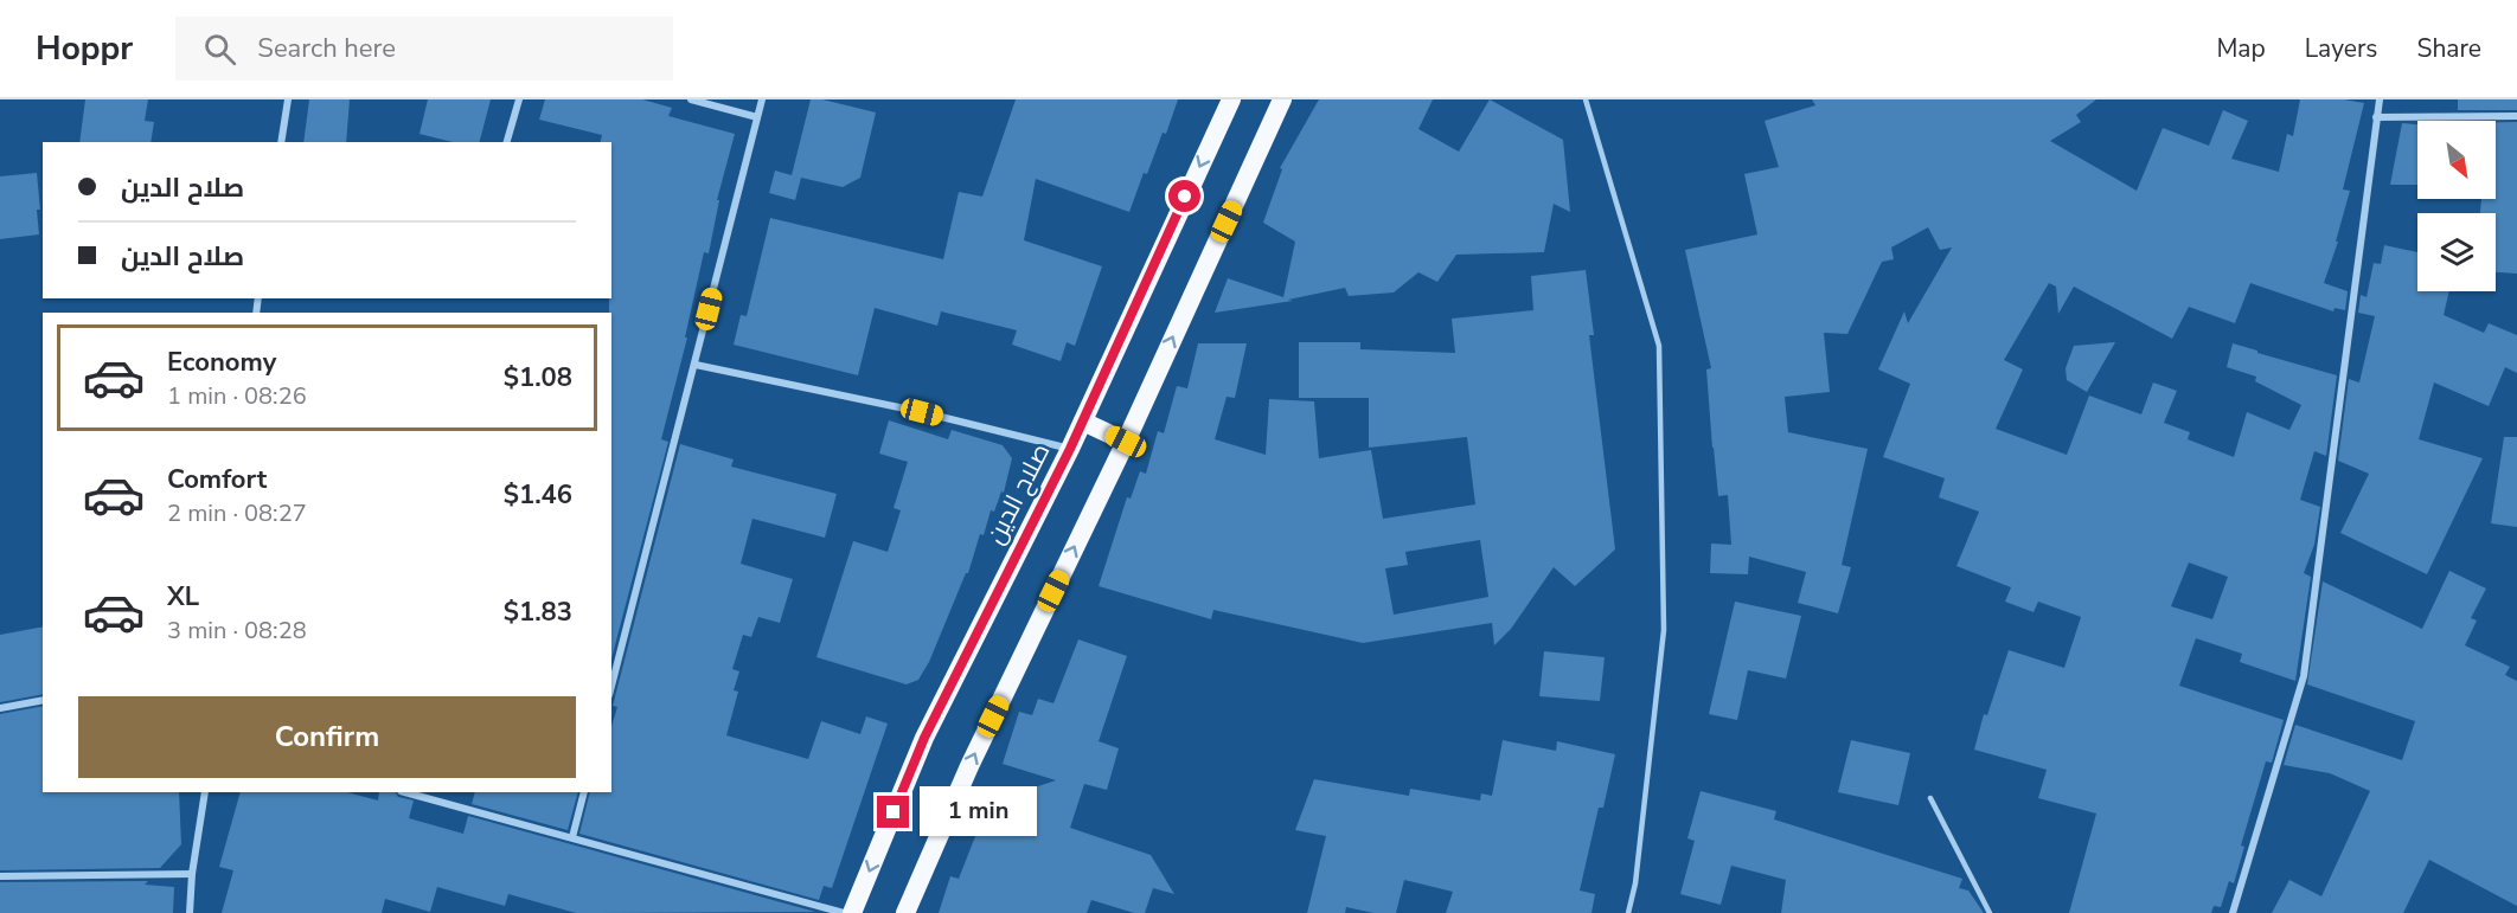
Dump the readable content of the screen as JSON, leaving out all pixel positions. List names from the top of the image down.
{
  "streets": {
    "highway": ["صلاح الدين"]
  },
  "north": "bottom right",
  "page": {
    "header": "Hoppr",
    "search": "Search here",
    "nav": ["Map", "Layers", "Share"],
    "banner": ["صلاح الدين", "صلاح الدين"],
    "list": [
      {
        "name": "Economy",
        "note": "1 min · 08:26",
        "value": "$1.08"
      },
      {
        "name": "Comfort",
        "note": "2 min · 08:27",
        "value": "$1.46"
      },
      {
        "name": "XL",
        "note": "3 min · 08:28",
        "value": "$1.83"
      }
    ],
    "buttons": "Confirm",
    "bubble": "1 min"
  }
}
